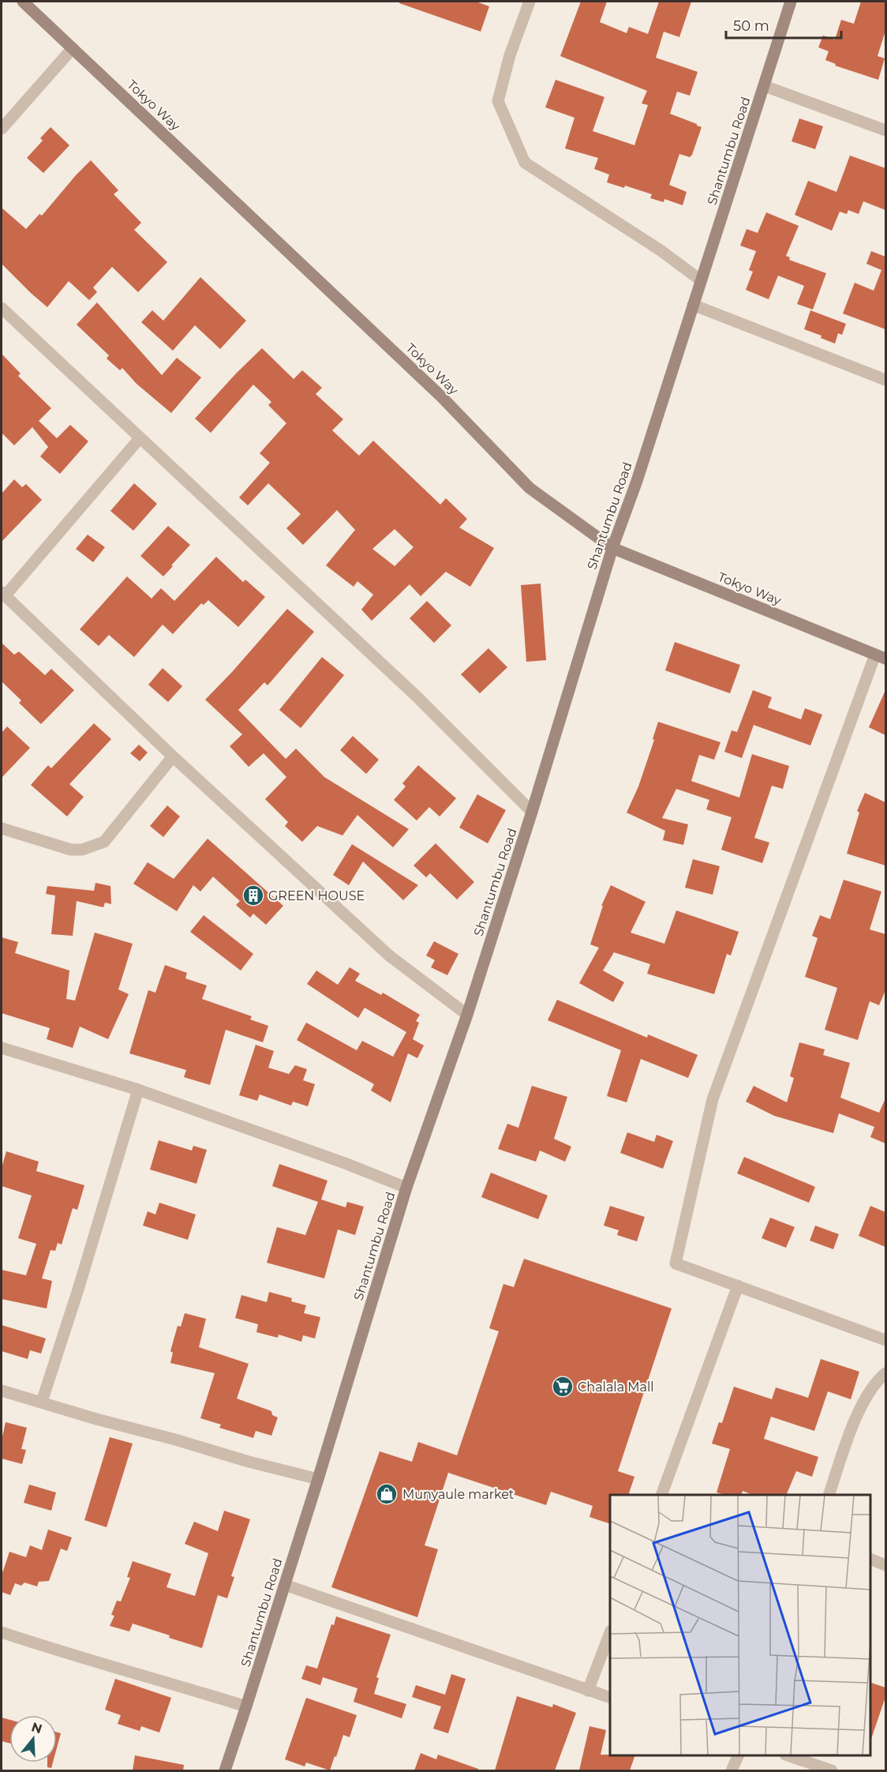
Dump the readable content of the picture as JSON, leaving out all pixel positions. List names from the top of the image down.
{
  "streets": {
    "street": ["Tokyo Way", "Shantumbu Road"]
  },
  "crossings": [
    ["Tokyo Way", "Shantumbu Road"]
  ],
  "places": {
    "building": ["GREEN HOUSE"],
    "supermarket": ["Chalala Mall"],
    "shop": ["Munyaule market"]
  },
  "scale_bar": "50 m",
  "north": "top"
}
